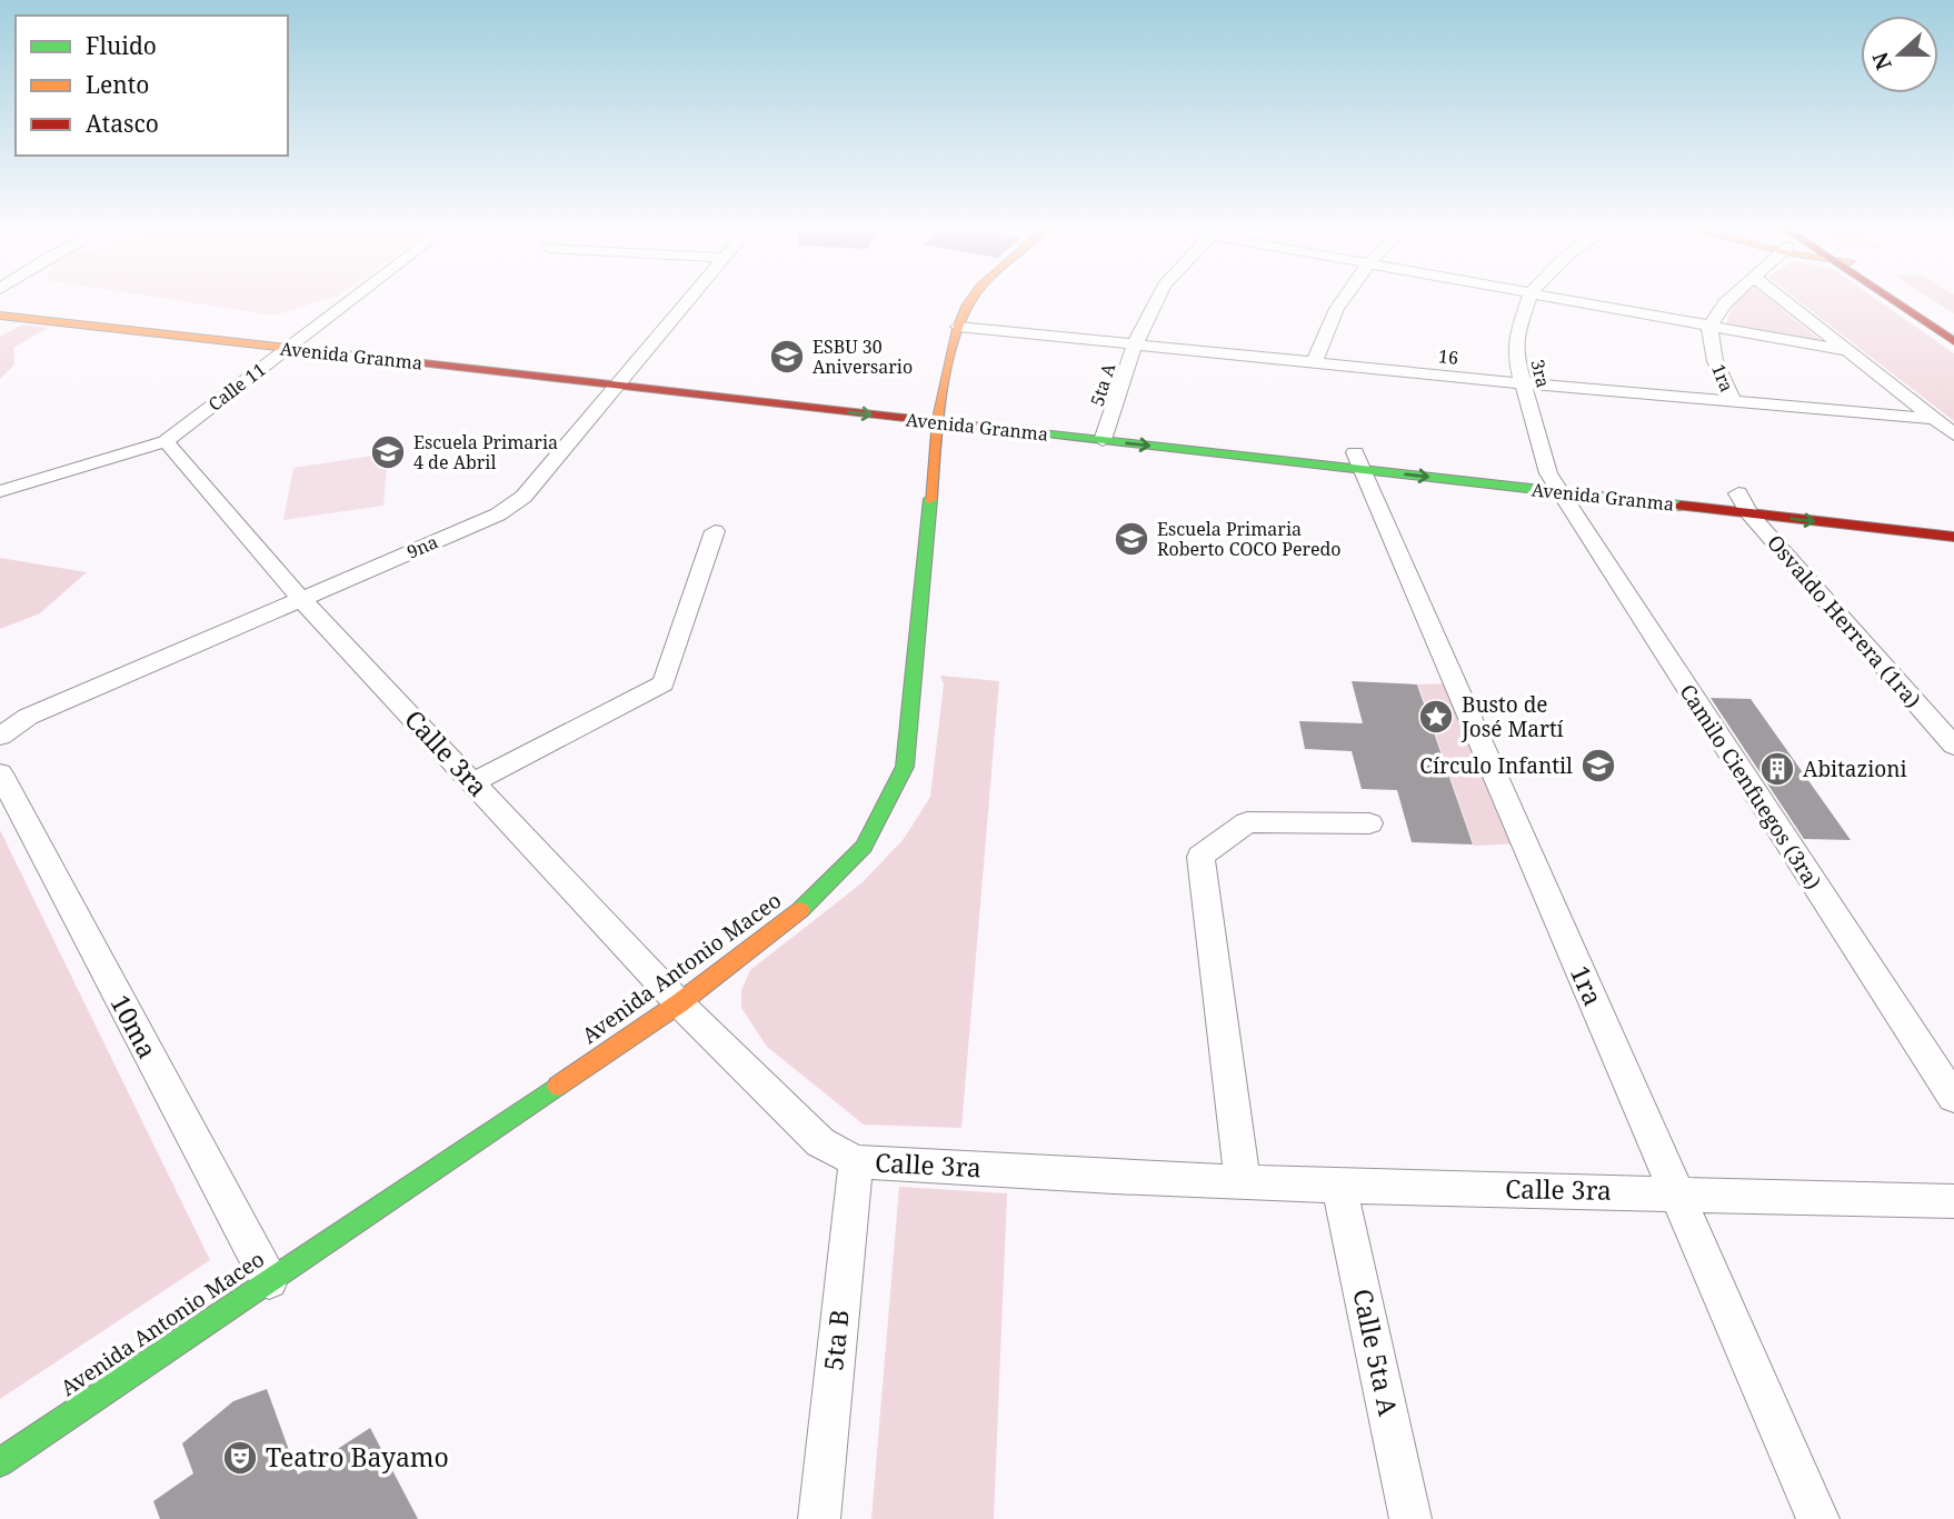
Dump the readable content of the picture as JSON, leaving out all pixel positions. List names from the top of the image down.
{
  "streets": {
    "main road": ["Avenida Granma", "Avenida Antonio Maceo"],
    "street": [
      "16",
      "3ra",
      "1ra",
      "5ta A",
      "Calle 11",
      "9na",
      "Osvaldo Herrera (1ra)",
      "Calle 3ra",
      "Camilo Cienfuegos (3ra)",
      "10ma",
      "5ta B",
      "Calle 5ta A"
    ]
  },
  "crossings": [
    ["Avenida Granma", "3ra"],
    ["Avenida Granma", "1ra"],
    ["Avenida Granma", "5ta A"],
    ["Avenida Granma", "Calle 11"],
    ["Avenida Granma", "9na"],
    ["Avenida Granma", "Osvaldo Herrera (1ra)"],
    ["Avenida Granma", "Camilo Cienfuegos (3ra)"],
    ["Avenida Granma", "Avenida Antonio Maceo"],
    ["16", "3ra"],
    ["16", "1ra"],
    ["16", "5ta A"],
    ["16", "Avenida Antonio Maceo"],
    ["3ra", "Camilo Cienfuegos (3ra)"],
    ["1ra", "Calle 3ra"],
    ["Calle 11", "Calle 3ra"],
    ["9na", "Calle 3ra"],
    ["Calle 3ra", "Avenida Antonio Maceo"],
    ["Calle 3ra", "5ta B"],
    ["Calle 3ra", "Calle 5ta A"],
    ["Avenida Antonio Maceo", "10ma"]
  ],
  "places": {
    "school or university": [
      "ESBU 30 Aniversario",
      "Escuela Primaria 4 de Abril",
      "Escuela Primaria Roberto COCO Peredo",
      "Círculo Infantil"
    ],
    "place": ["Busto de José Martí"],
    "building": ["Abitazioni"],
    "theatre": ["Teatro Bayamo"]
  },
  "legend": ["Fluido", "Lento", "Atasco"],
  "north": "left"
}
